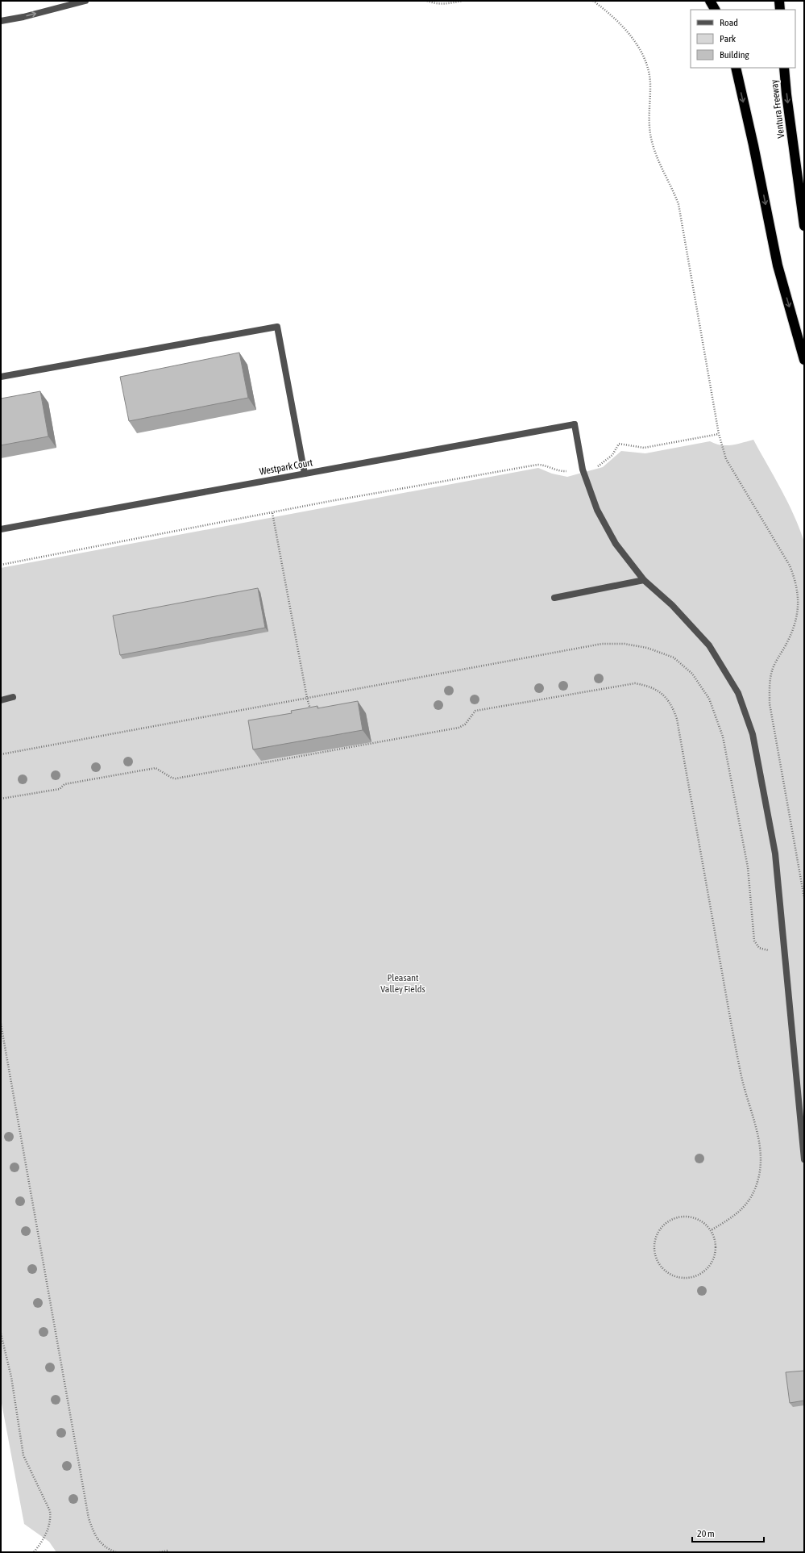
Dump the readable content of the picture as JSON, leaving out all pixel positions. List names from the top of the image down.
{
  "streets": {
    "highway": ["Ventura Freeway"],
    "street": ["Westpark Court"]
  },
  "parks": ["Pleasant Valley Fields"],
  "legend": ["Road", "Park", "Building"],
  "scale_bar": "20 m"
}
